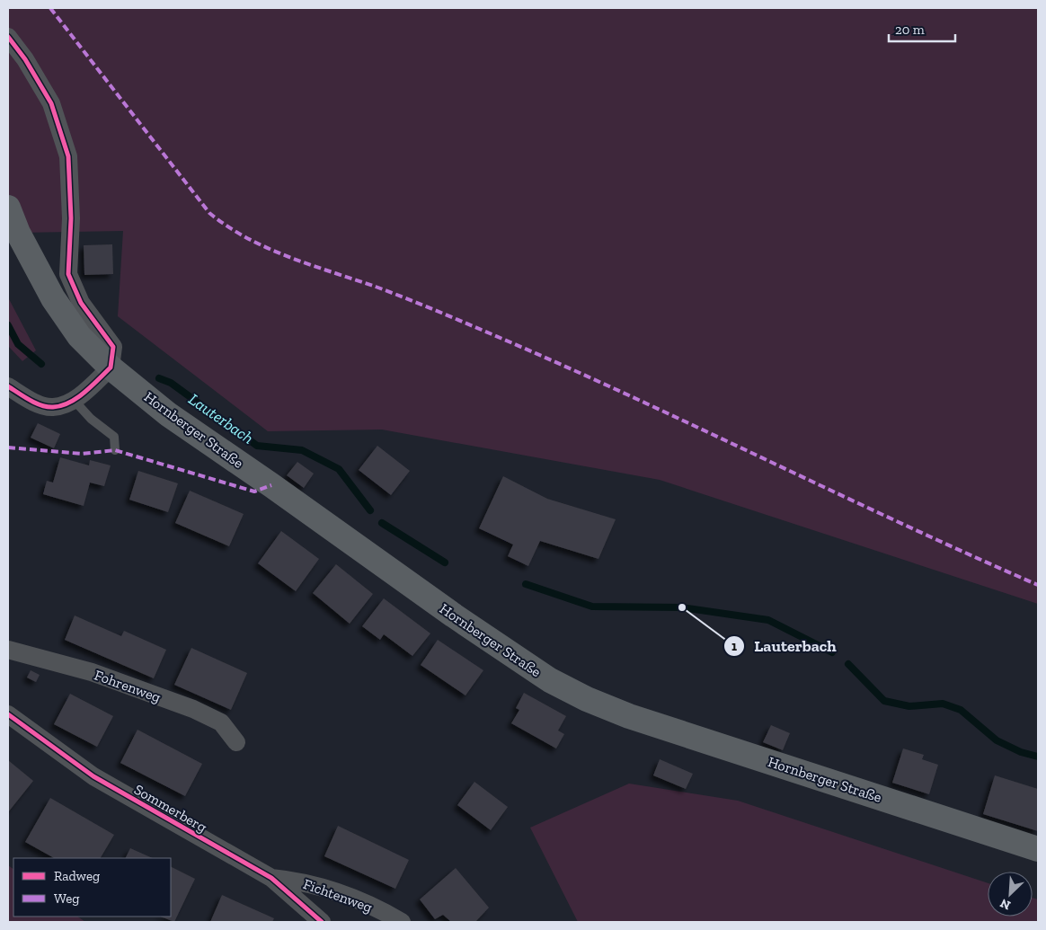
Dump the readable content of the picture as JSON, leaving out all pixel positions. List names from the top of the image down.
{
  "streets": {
    "main road": ["Hornberger Straße"],
    "street": ["Fohrenweg", "Sommerberg", "Fichtenweg"]
  },
  "crossings": [
    ["Sommerberg", "Fichtenweg"]
  ],
  "water": ["Lauterbach"],
  "places": ["Lauterbach"],
  "legend": ["Radweg", "Weg"],
  "scale_bar": "20 m",
  "north": "bottom left"
}
